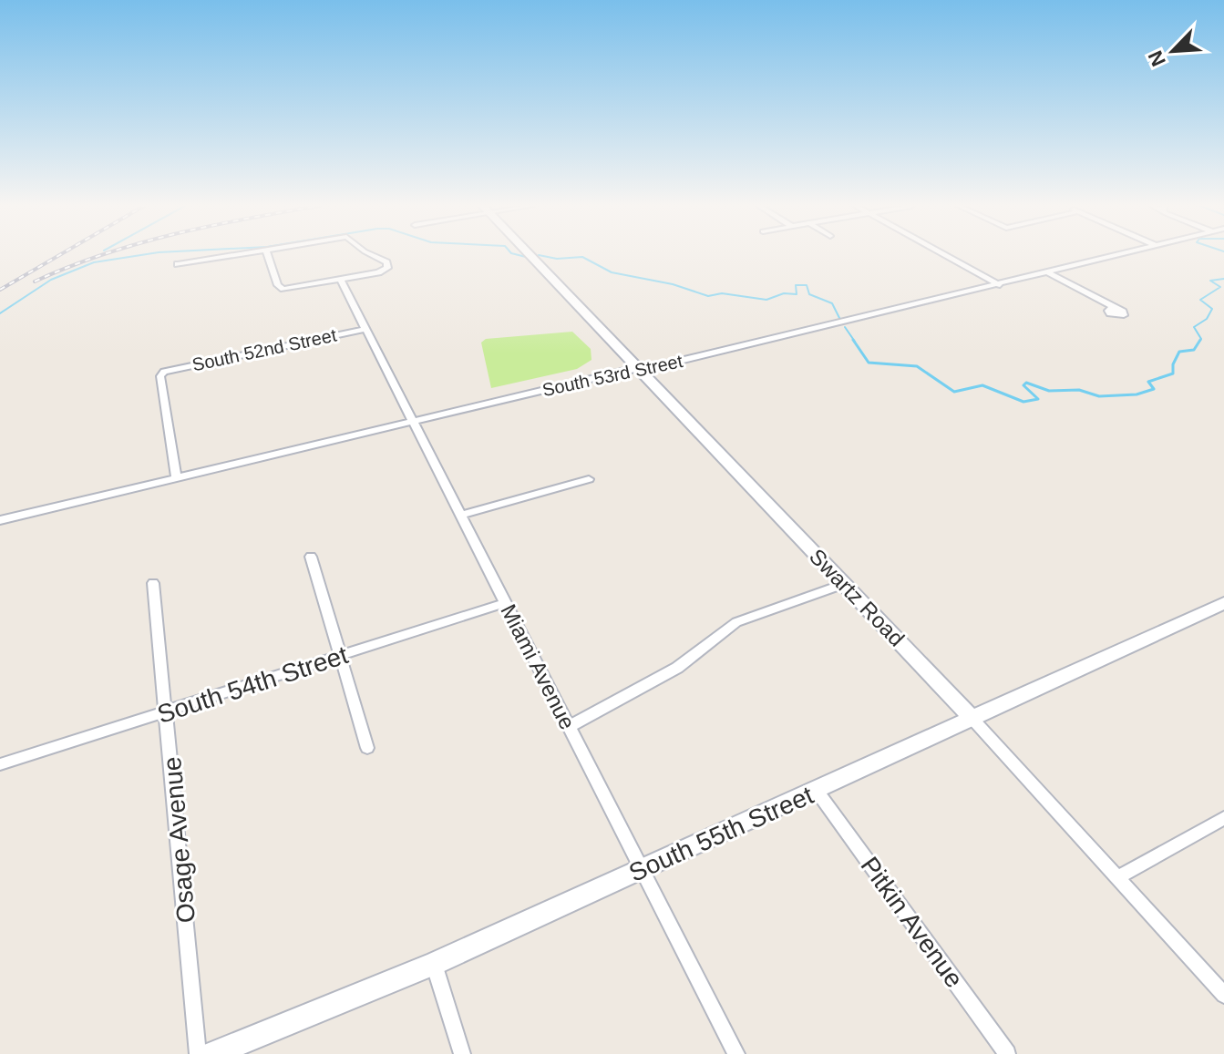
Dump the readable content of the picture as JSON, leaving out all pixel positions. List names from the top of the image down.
{
  "streets": {
    "street": [
      "South 52nd Street",
      "South 53rd Street",
      "Swartz Road",
      "Miami Avenue",
      "South 54th Street",
      "South 55th Street",
      "Osage Avenue",
      "Pitkin Avenue"
    ]
  },
  "crossings": [
    ["South 52nd Street", "South 53rd Street"],
    ["South 52nd Street", "Miami Avenue"],
    ["South 53rd Street", "Swartz Road"],
    ["South 53rd Street", "Miami Avenue"],
    ["Swartz Road", "South 55th Street"],
    ["Miami Avenue", "South 54th Street"],
    ["Miami Avenue", "South 55th Street"],
    ["South 54th Street", "Osage Avenue"],
    ["South 55th Street", "Pitkin Avenue"]
  ],
  "north": "bottom left"
}
